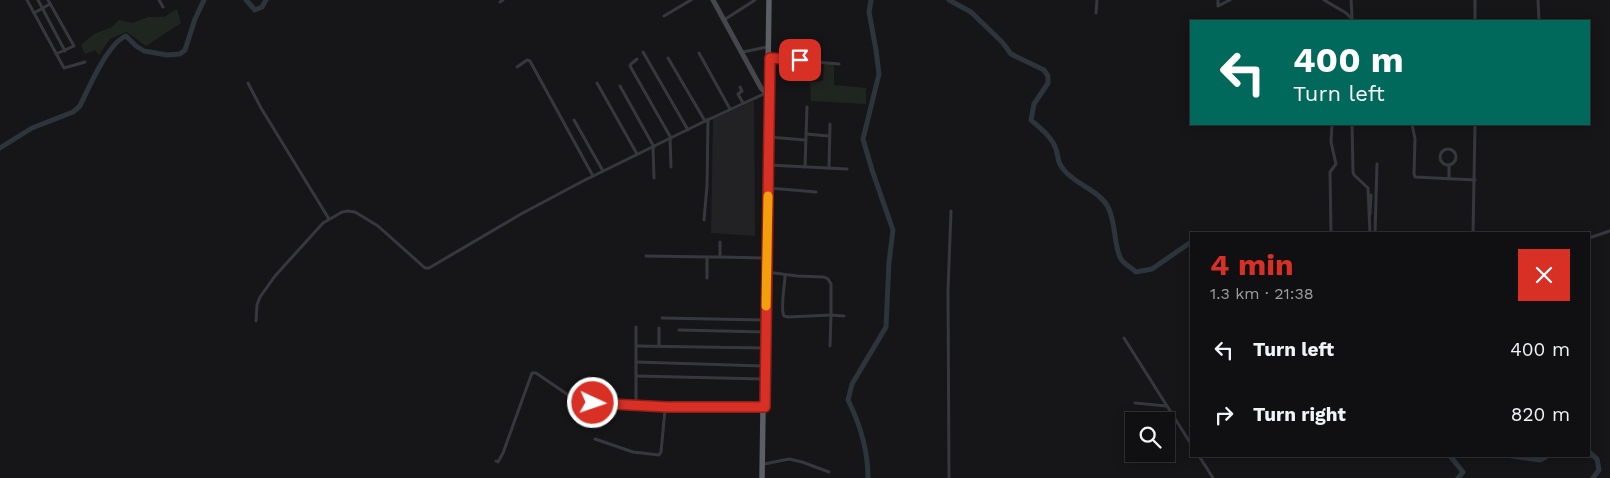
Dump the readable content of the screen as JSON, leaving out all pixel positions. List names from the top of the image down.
{
  "page": {
    "turn": ["400 m", "Turn left"],
    "heading": ["4 min", "1.3 km · 21:38"],
    "list": [
      {
        "name": "Turn left",
        "value": "400 m"
      },
      {
        "name": "Turn right",
        "value": "820 m"
      }
    ]
  }
}
